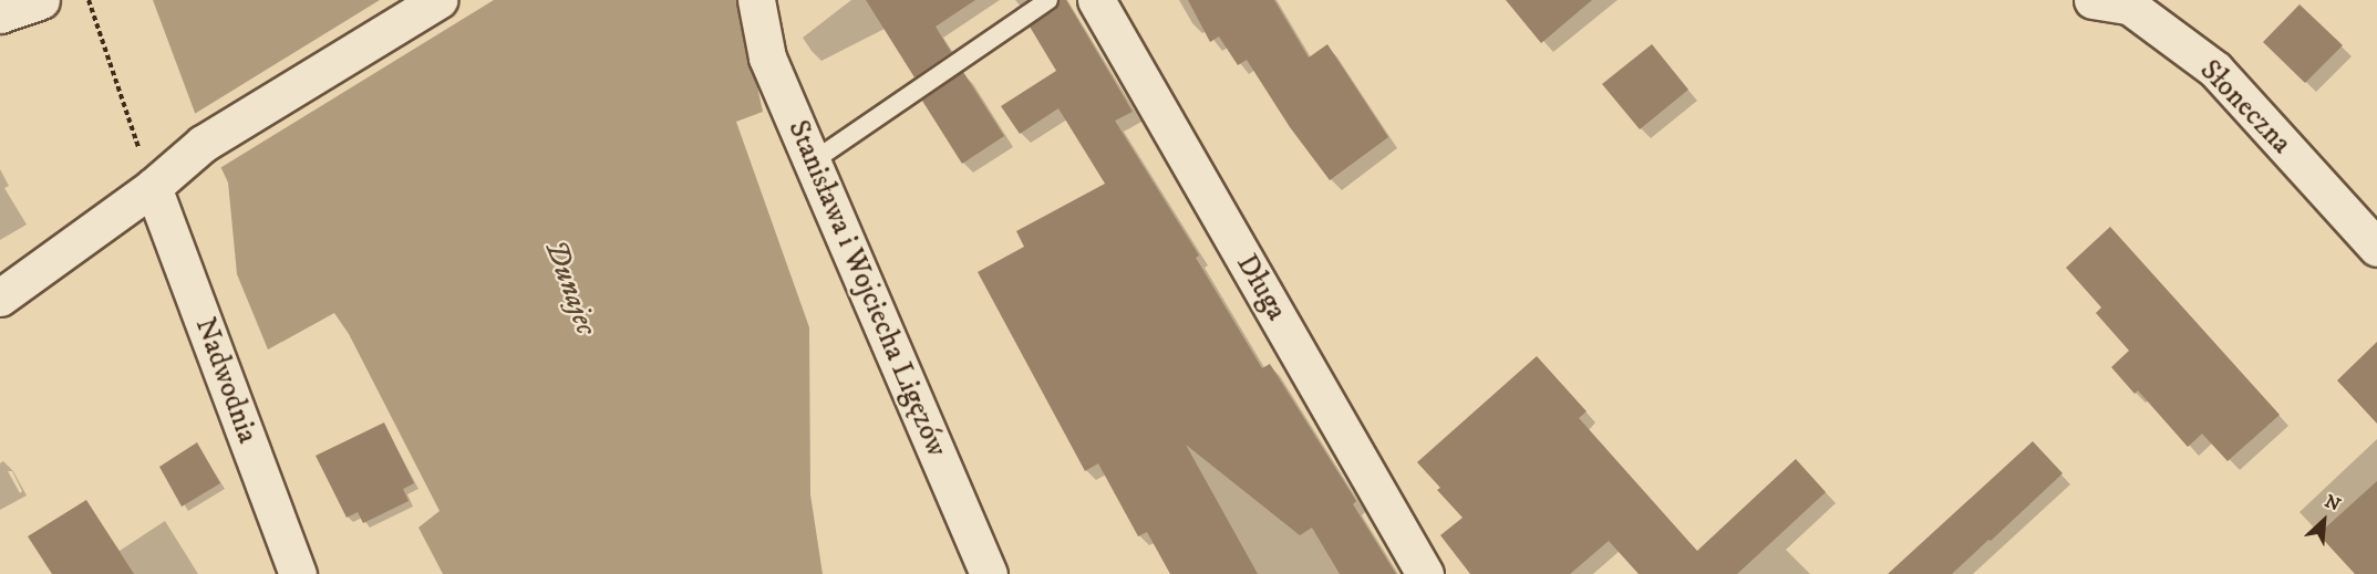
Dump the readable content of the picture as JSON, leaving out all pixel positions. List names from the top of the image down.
{
  "streets": {
    "street": [
      "Słoneczna",
      "Długa",
      "Stanisława i Wojciecha Ligęzów",
      "Nadwodnia"
    ]
  },
  "water": ["Dunajec"],
  "north": "top right"
}
